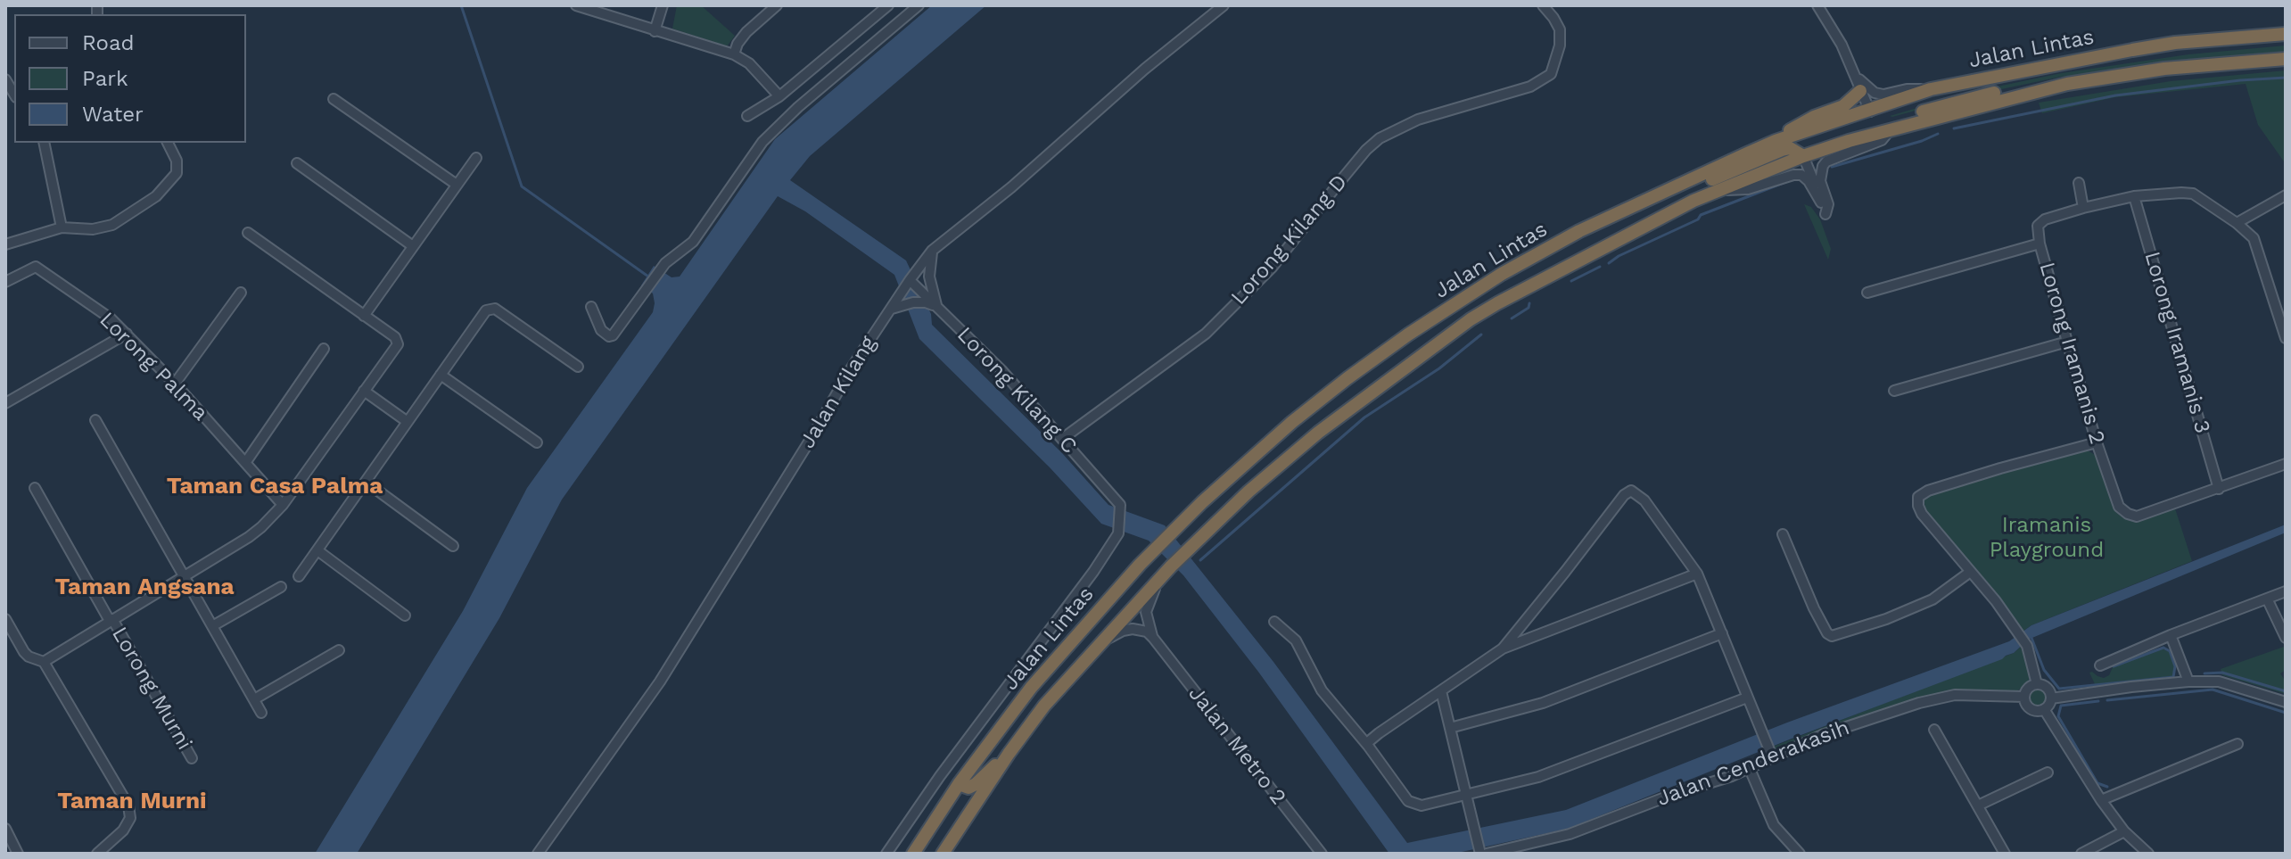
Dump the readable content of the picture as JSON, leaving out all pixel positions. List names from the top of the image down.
{
  "streets": {
    "highway": ["Jalan Lintas"],
    "street": [
      "Lorong Kilang D",
      "Lorong Iramanis 3",
      "Lorong Iramanis 2",
      "Lorong Palma",
      "Lorong Kilang C",
      "Jalan Kilang",
      "Lorong Murni",
      "Jalan Metro 2",
      "Jalan Cenderakasih"
    ]
  },
  "crossings": [
    ["Lorong Kilang D", "Lorong Kilang C"],
    ["Lorong Iramanis 3", "Lorong Iramanis 2"],
    ["Lorong Kilang C", "Jalan Kilang"]
  ],
  "districts": ["Taman Casa Palma", "Taman Angsana", "Taman Murni"],
  "parks": ["Iramanis Playground"],
  "legend": ["Road", "Park", "Water"]
}
